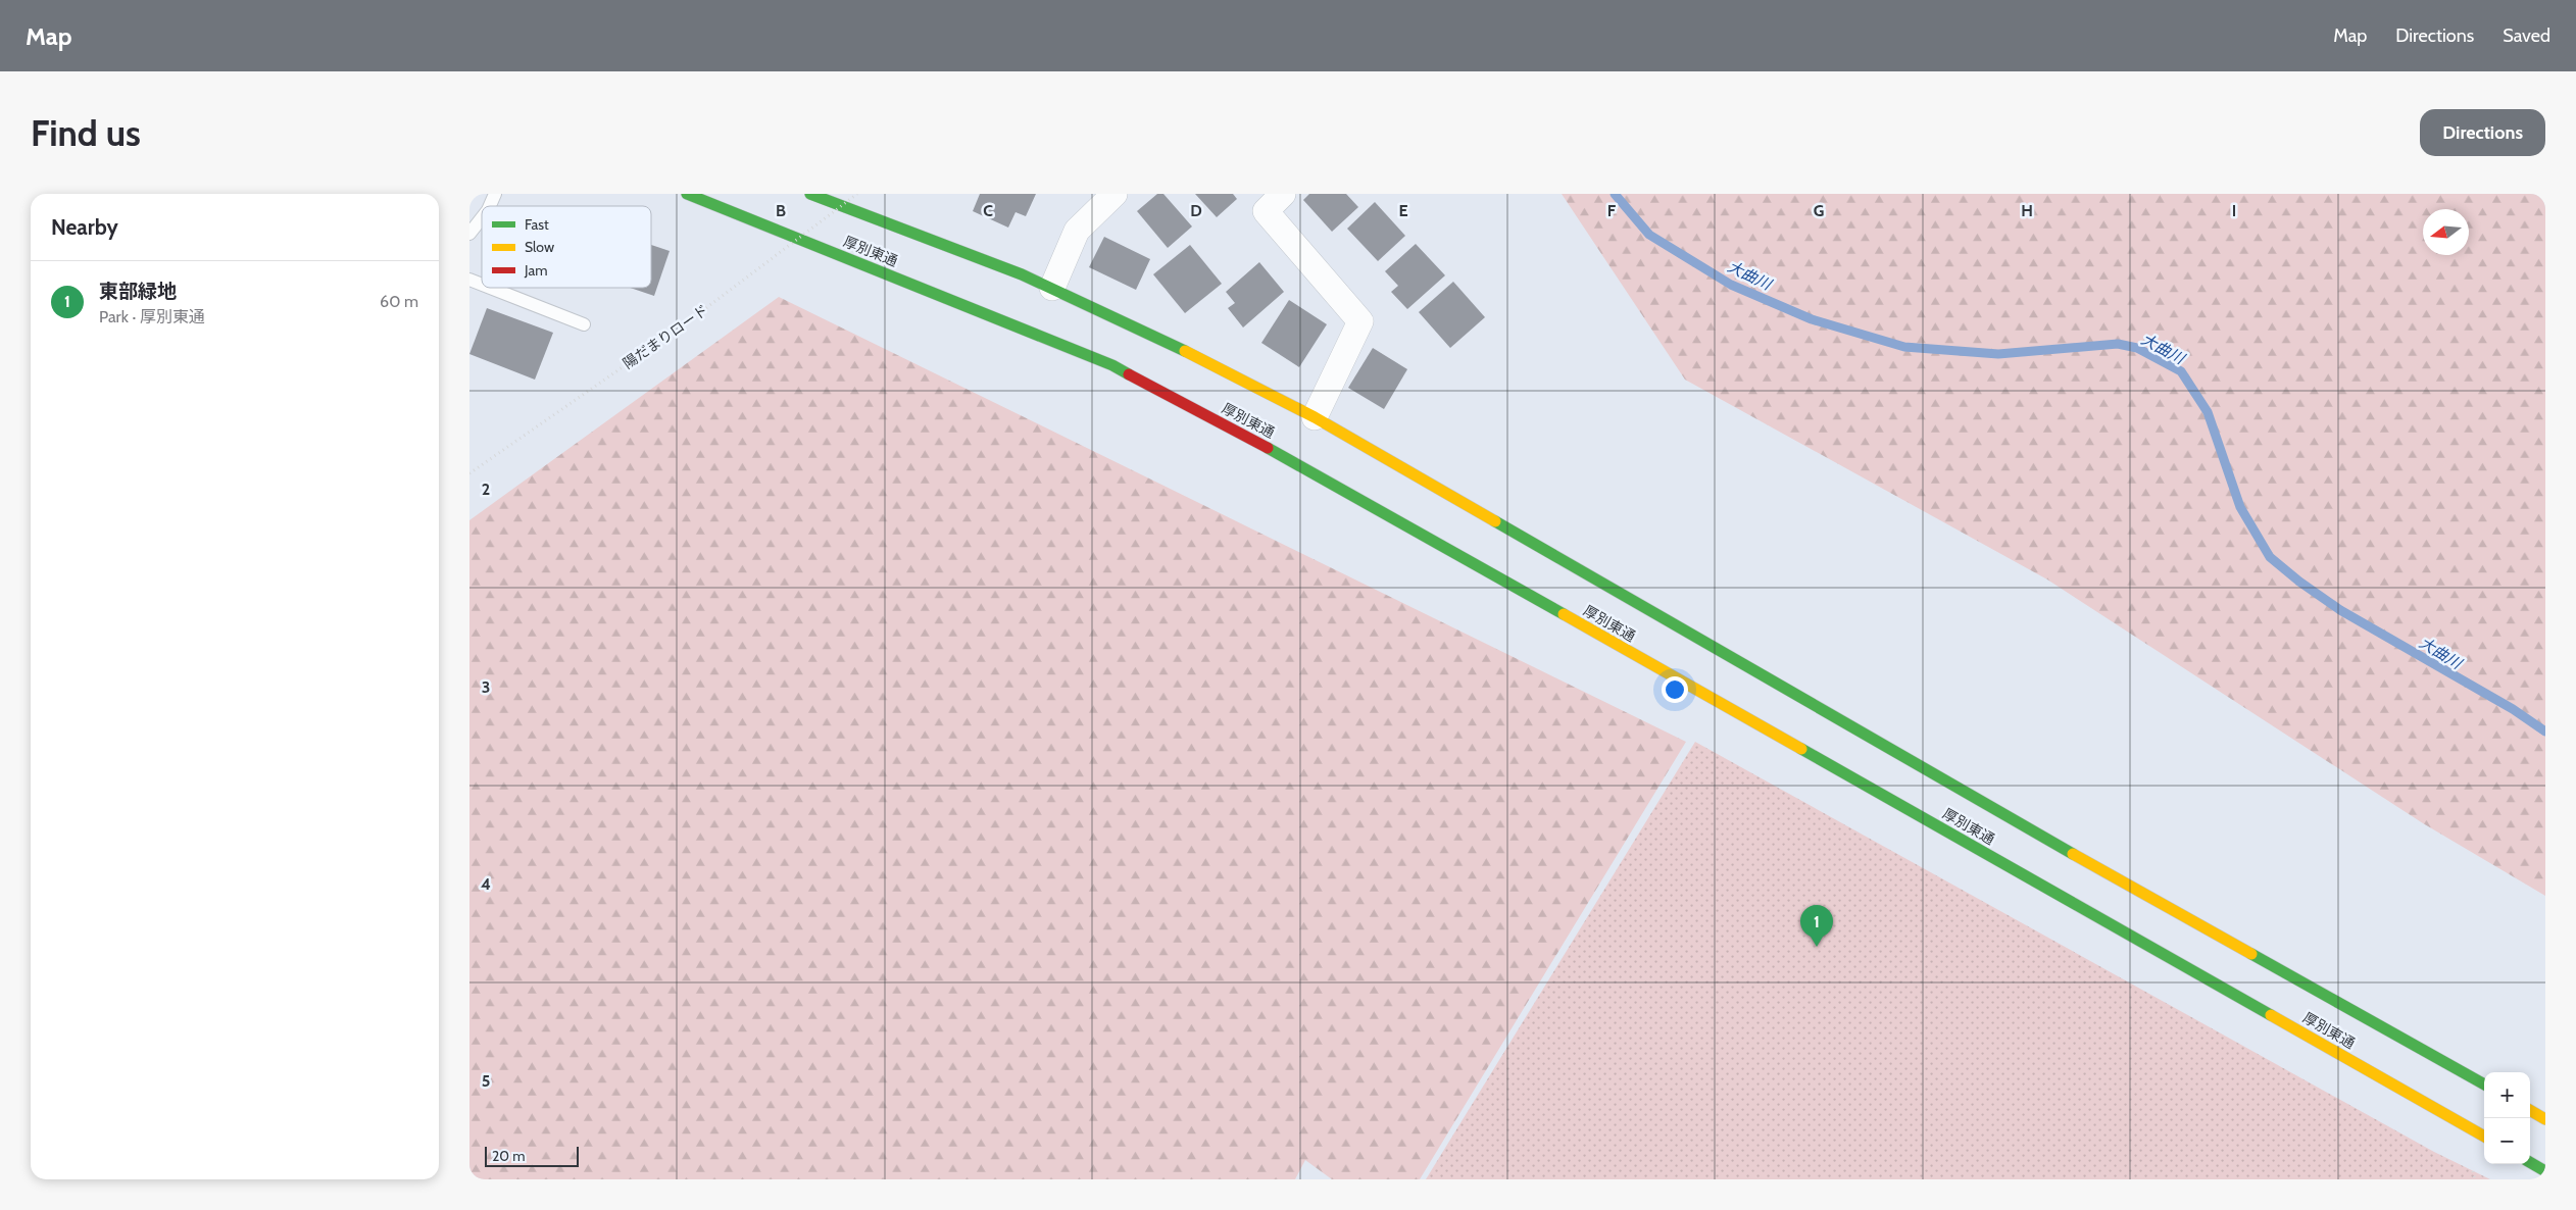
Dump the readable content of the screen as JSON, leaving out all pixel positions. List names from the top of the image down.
{
  "streets": {
    "street": ["厚別東通"],
    "path": ["陽だまりロード"]
  },
  "water": ["大曲川"],
  "legend": ["Fast", "Slow", "Jam"],
  "scale_bar": "20 m",
  "north": "left",
  "page": {
    "header": "Map",
    "nav": ["Map", "Directions", "Saved"],
    "buttons": "Directions",
    "title": "Find us",
    "heading": "Nearby",
    "list": [
      {
        "mark": "1",
        "name": "東部緑地",
        "note": "Park · 厚別東通",
        "value": "60 m"
      }
    ],
    "pins": "1",
    "map_buttons": ["+", "−"],
    "scale": "20 m"
  },
  "grid": {
    "columns": [
      "B",
      "C",
      "D",
      "E",
      "F",
      "G",
      "H",
      "I"
    ],
    "rows": [
      "2",
      "3",
      "4",
      "5"
    ]
  }
}
